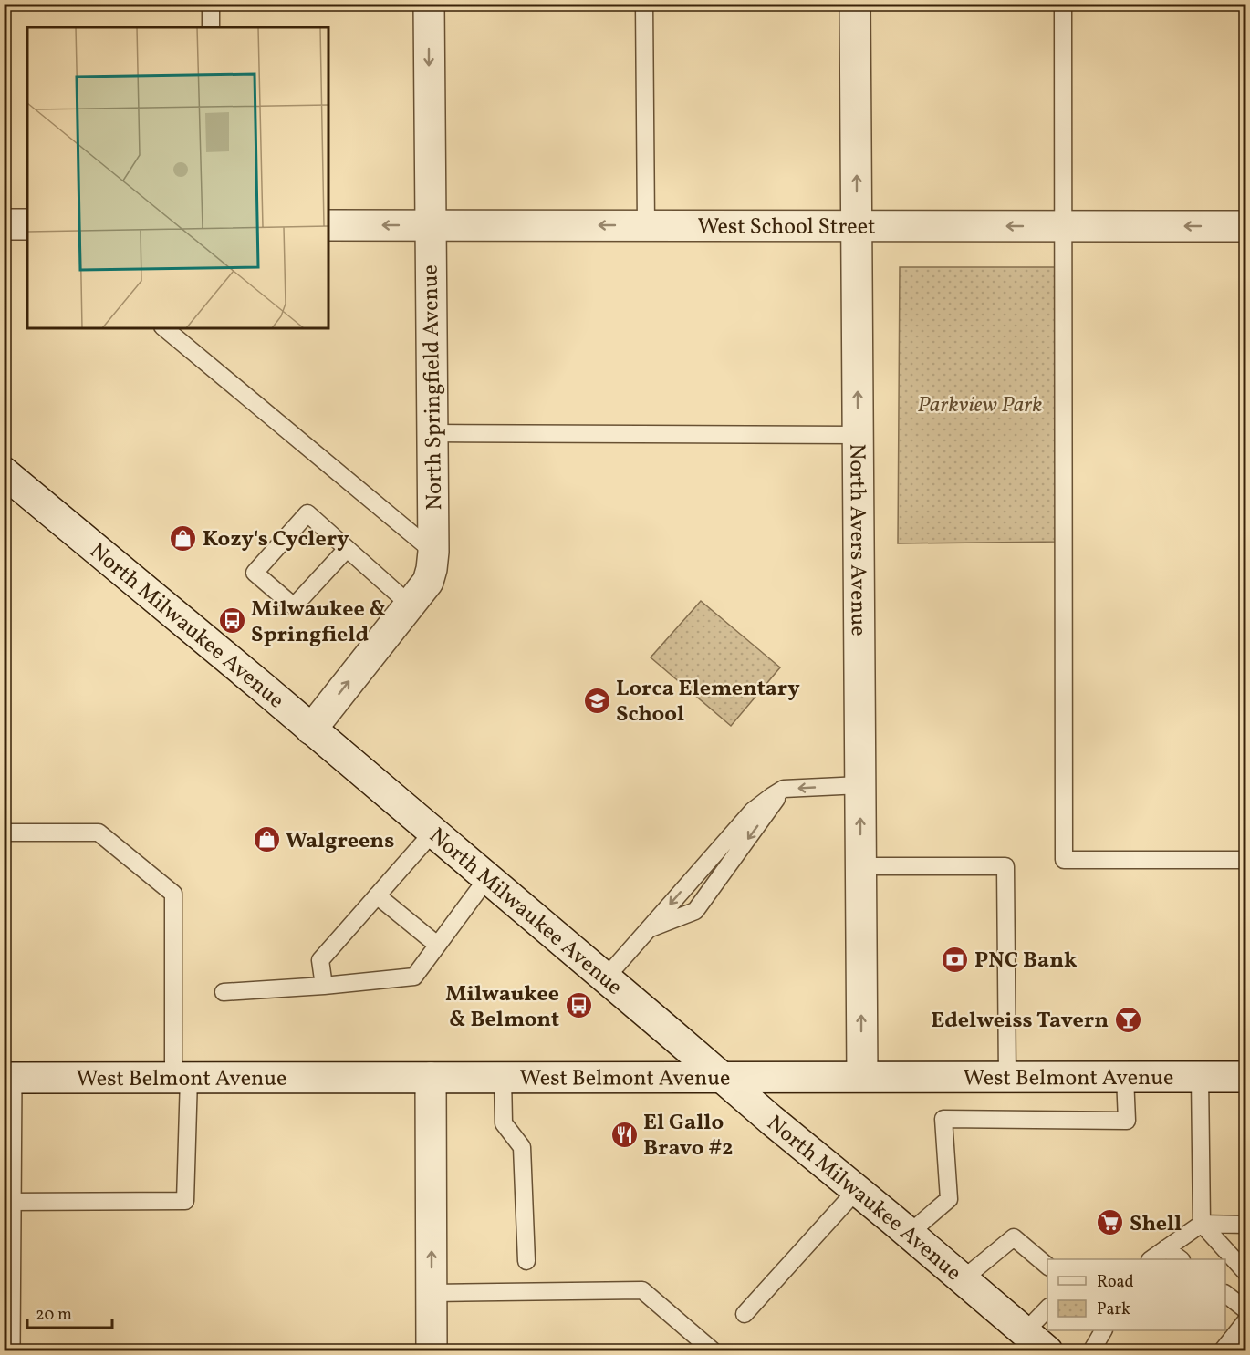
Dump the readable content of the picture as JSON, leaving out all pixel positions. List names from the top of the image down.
{
  "streets": {
    "street": [
      "West School Street",
      "North Springfield Avenue",
      "North Avers Avenue",
      "North Milwaukee Avenue",
      "West Belmont Avenue"
    ]
  },
  "crossings": [
    ["West School Street", "North Springfield Avenue"],
    ["West School Street", "North Avers Avenue"],
    ["North Springfield Avenue", "North Milwaukee Avenue"],
    ["North Avers Avenue", "West Belmont Avenue"],
    ["North Milwaukee Avenue", "West Belmont Avenue"]
  ],
  "one_way": ["West School Street", "North Avers Avenue"],
  "parks": ["Parkview Park"],
  "places": {
    "shop": ["Kozy's Cyclery", "Walgreens"],
    "bus stop": ["Milwaukee & Springfield", "Milwaukee & Belmont"],
    "school or university": ["Lorca Elementary School"],
    "bank": ["PNC Bank"],
    "bar": ["Edelweiss Tavern"],
    "restaurant": ["El Gallo Bravo #2"],
    "supermarket": ["Shell"]
  },
  "legend": ["Road", "Park"],
  "scale_bar": "20 m"
}
